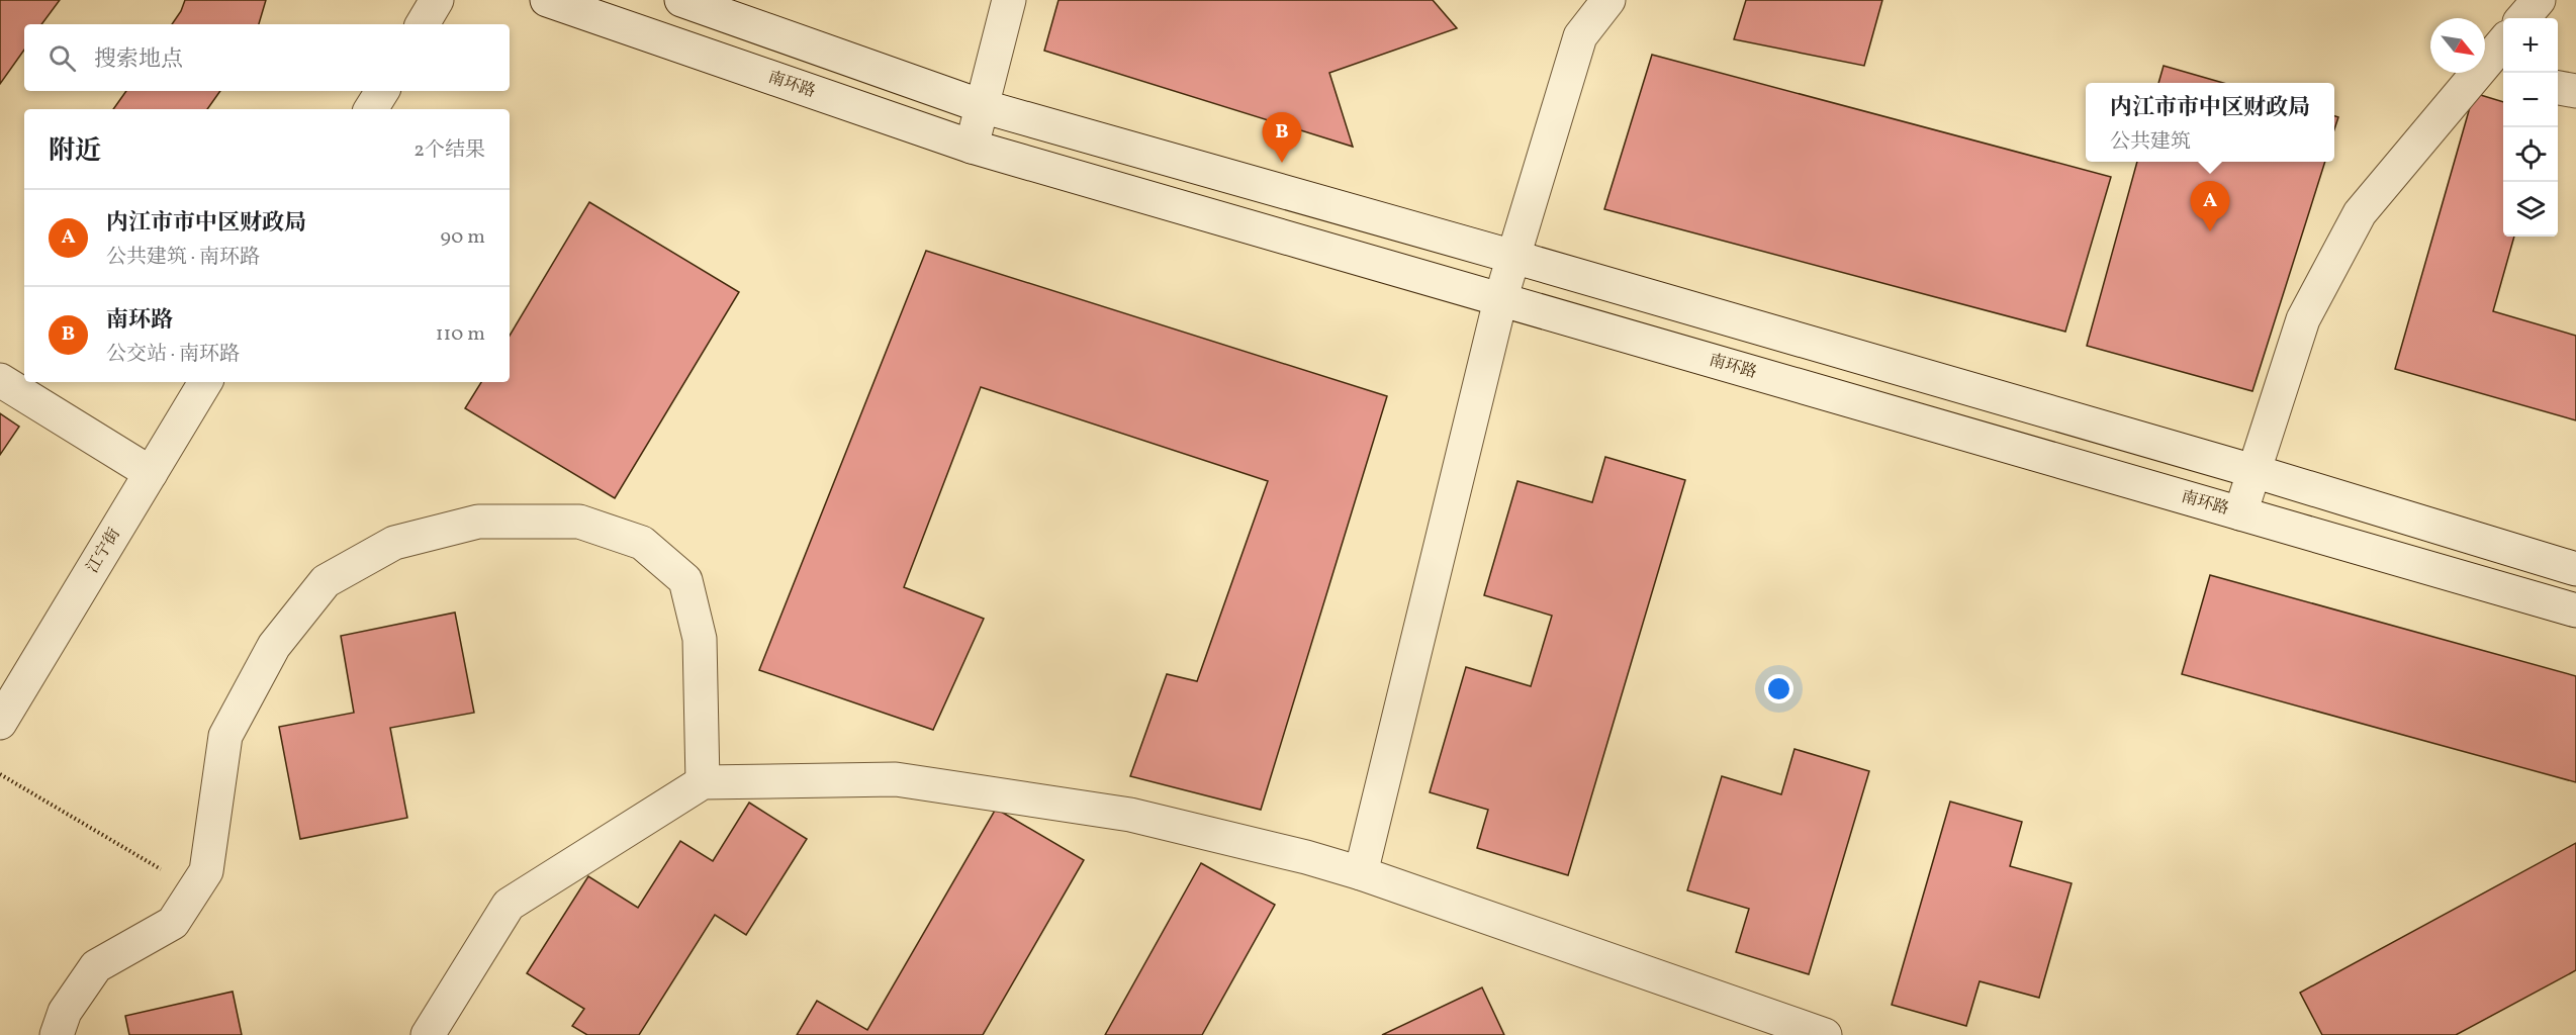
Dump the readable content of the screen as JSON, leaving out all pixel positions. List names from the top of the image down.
{
  "streets": {
    "street": ["南环路", "江宁街"]
  },
  "north": "bottom right",
  "page": {
    "map_buttons": ["+", "−"],
    "search": "搜索地点",
    "popup": ["内江市市中区财政局", "公共建筑"],
    "heading": ["附近", "2个结果"],
    "pins": ["B", "A"],
    "list": [
      {
        "mark": "A",
        "name": "内江市市中区财政局",
        "note": "公共建筑 · 南环路",
        "value": "90 m"
      },
      {
        "mark": "B",
        "name": "南环路",
        "note": "公交站 · 南环路",
        "value": "110 m"
      }
    ]
  }
}
